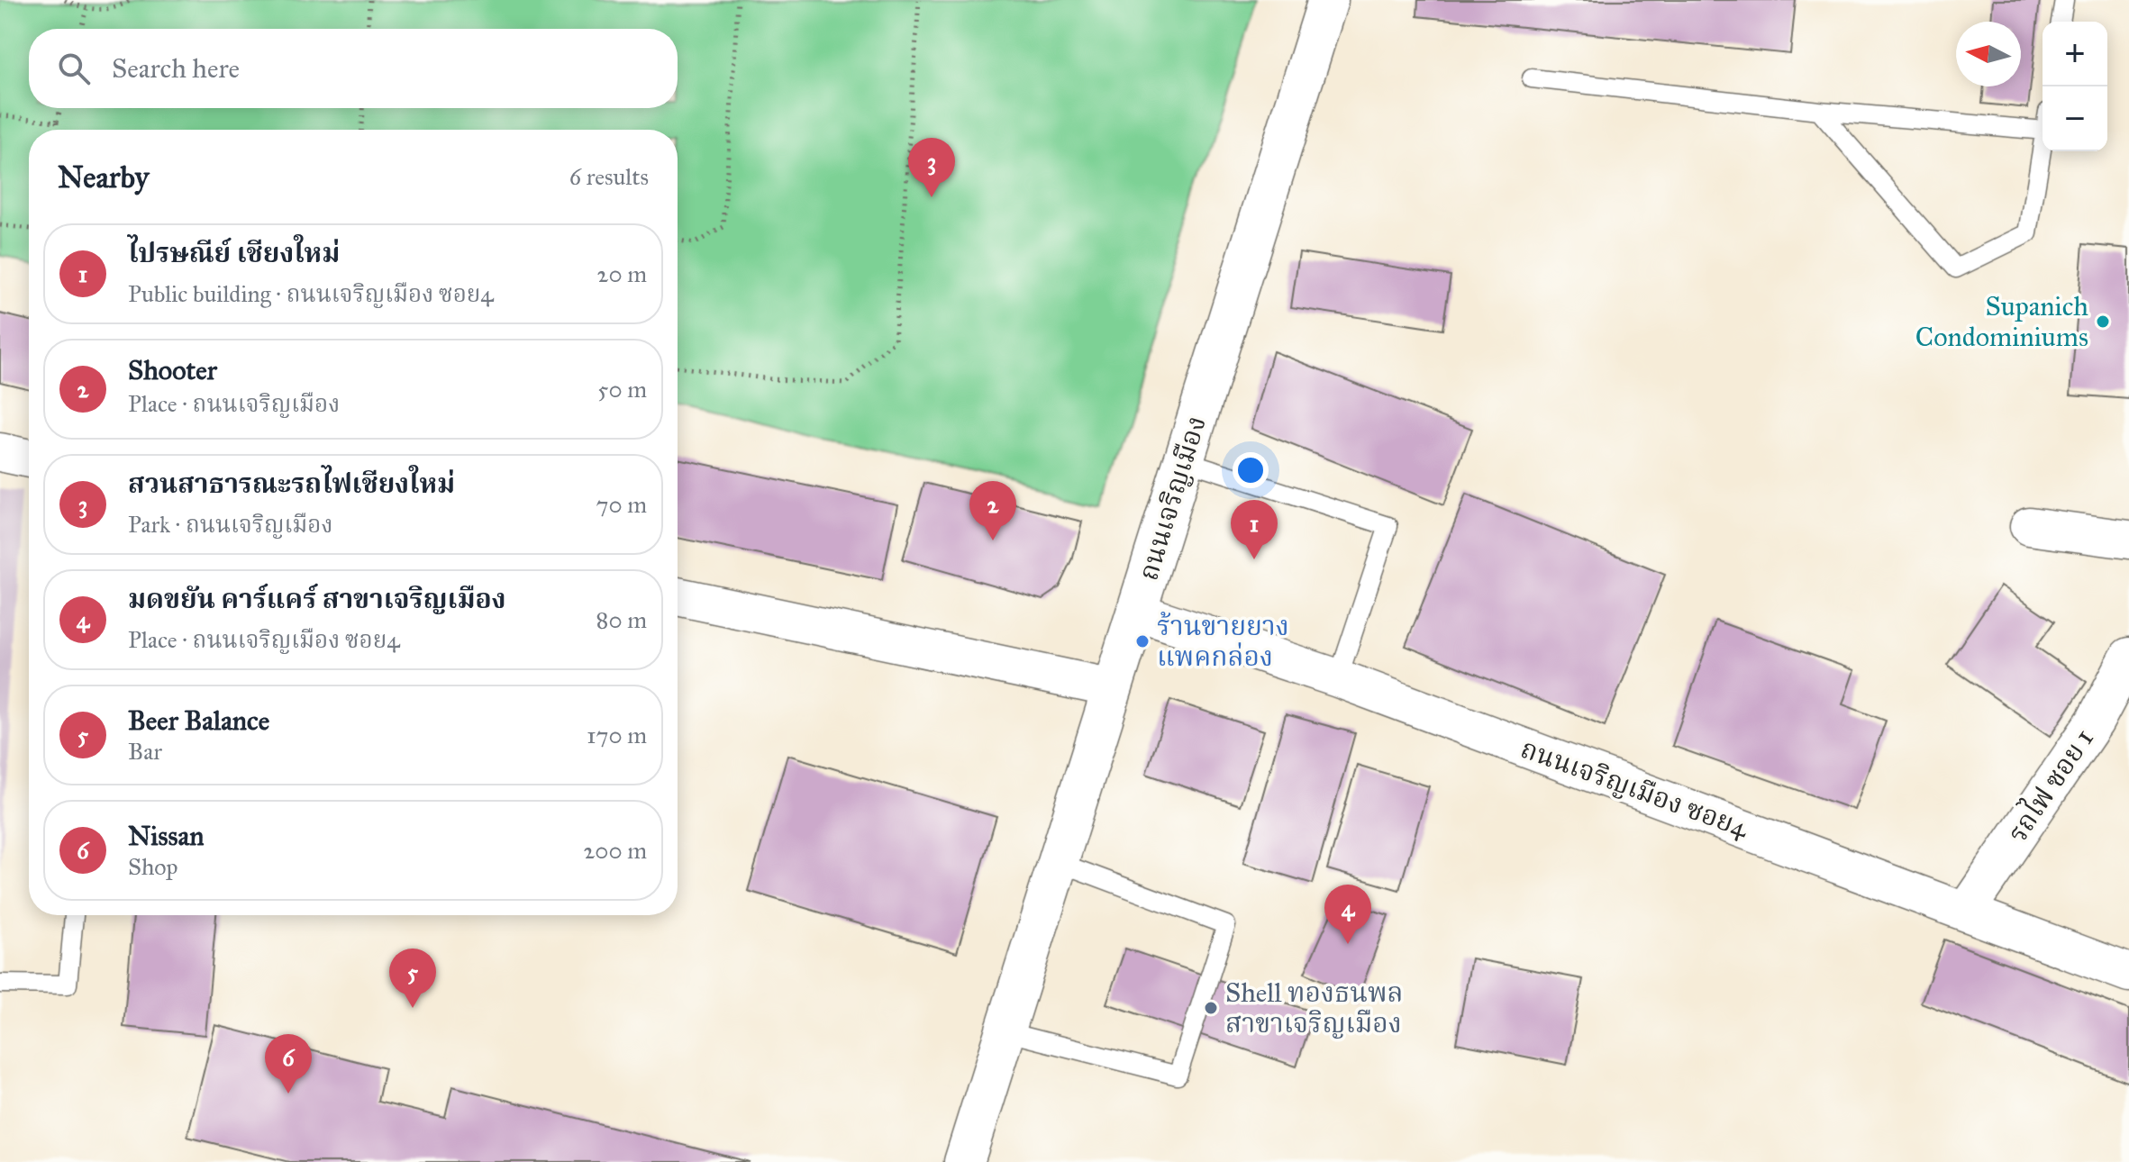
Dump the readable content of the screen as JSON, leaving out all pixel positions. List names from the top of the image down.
{
  "streets": {
    "main road": ["ถนนเจริญเมือง"],
    "street": ["รถไฟ ซอย 1", "ถนนเจริญเมือง ซอย4"]
  },
  "crossings": [
    ["ถนนเจริญเมือง", "ถนนเจริญเมือง ซอย4"],
    ["รถไฟ ซอย 1", "ถนนเจริญเมือง ซอย4"]
  ],
  "places": ["Supanich Condominiums", "ร้านขายยาง แพคกล่อง", "Shell ทองธนพล สาขาเจริญเมือง"],
  "north": "left",
  "page": {
    "map_buttons": ["+", "−"],
    "search": "Search here",
    "heading": ["Nearby", "6 results"],
    "pins": [
      "3",
      "2",
      "1",
      "4",
      "5",
      "6"
    ],
    "list": [
      {
        "mark": "1",
        "name": "ไปรษณีย์ เชียงใหม่",
        "note": "Public building · ถนนเจริญเมือง ซอย4",
        "value": "20 m"
      },
      {
        "mark": "2",
        "name": "Shooter",
        "note": "Place · ถนนเจริญเมือง",
        "value": "50 m"
      },
      {
        "mark": "3",
        "name": "สวนสาธารณะรถไฟเชียงใหม่",
        "note": "Park · ถนนเจริญเมือง",
        "value": "70 m"
      },
      {
        "mark": "4",
        "name": "มดขยัน คาร์แคร์ สาขาเจริญเมือง",
        "note": "Place · ถนนเจริญเมือง ซอย4",
        "value": "80 m"
      },
      {
        "mark": "5",
        "name": "Beer Balance",
        "note": "Bar",
        "value": "170 m"
      },
      {
        "mark": "6",
        "name": "Nissan",
        "note": "Shop",
        "value": "200 m"
      }
    ]
  }
}
